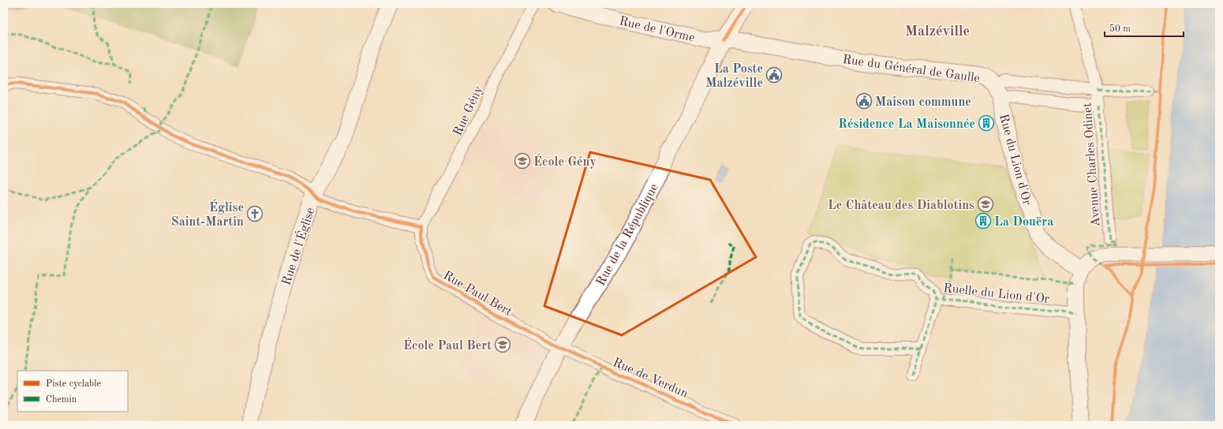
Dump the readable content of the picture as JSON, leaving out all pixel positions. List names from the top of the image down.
{
  "streets": {
    "main road": [
      "Rue de l'Orme",
      "Rue du Général de Gaulle",
      "Rue du Lion d'Or",
      "Rue de la République",
      "Rue de l'Église"
    ],
    "street": [
      "Rue Gény",
      "Avenue Charles Odinet",
      "Rue Paul Bert",
      "Ruelle du Lion d'Or",
      "Rue de Verdun"
    ]
  },
  "crossings": [
    ["Rue de l'Orme", "Rue du Général de Gaulle"],
    ["Rue de l'Orme", "Rue de la République"],
    ["Rue du Général de Gaulle", "Rue du Lion d'Or"],
    ["Rue du Général de Gaulle", "Avenue Charles Odinet"],
    ["Rue du Général de Gaulle", "Rue de la République"],
    ["Rue Gény", "Rue Paul Bert"],
    ["Rue de la République", "Rue Paul Bert"],
    ["Rue de la République", "Rue de Verdun"],
    ["Rue Paul Bert", "Rue de Verdun"]
  ],
  "districts": ["Malzéville"],
  "places": {
    "public building": ["La Poste Malzéville", "Maison commune"],
    "building": ["Résidence La Maisonnée", "La Douëra"],
    "school or university": ["École Gény", "Le Château des Diablotins", "École Paul Bert"],
    "church": ["Église Saint-Martin"]
  },
  "legend": ["Piste cyclable", "Chemin"],
  "scale_bar": "50 m"
}
